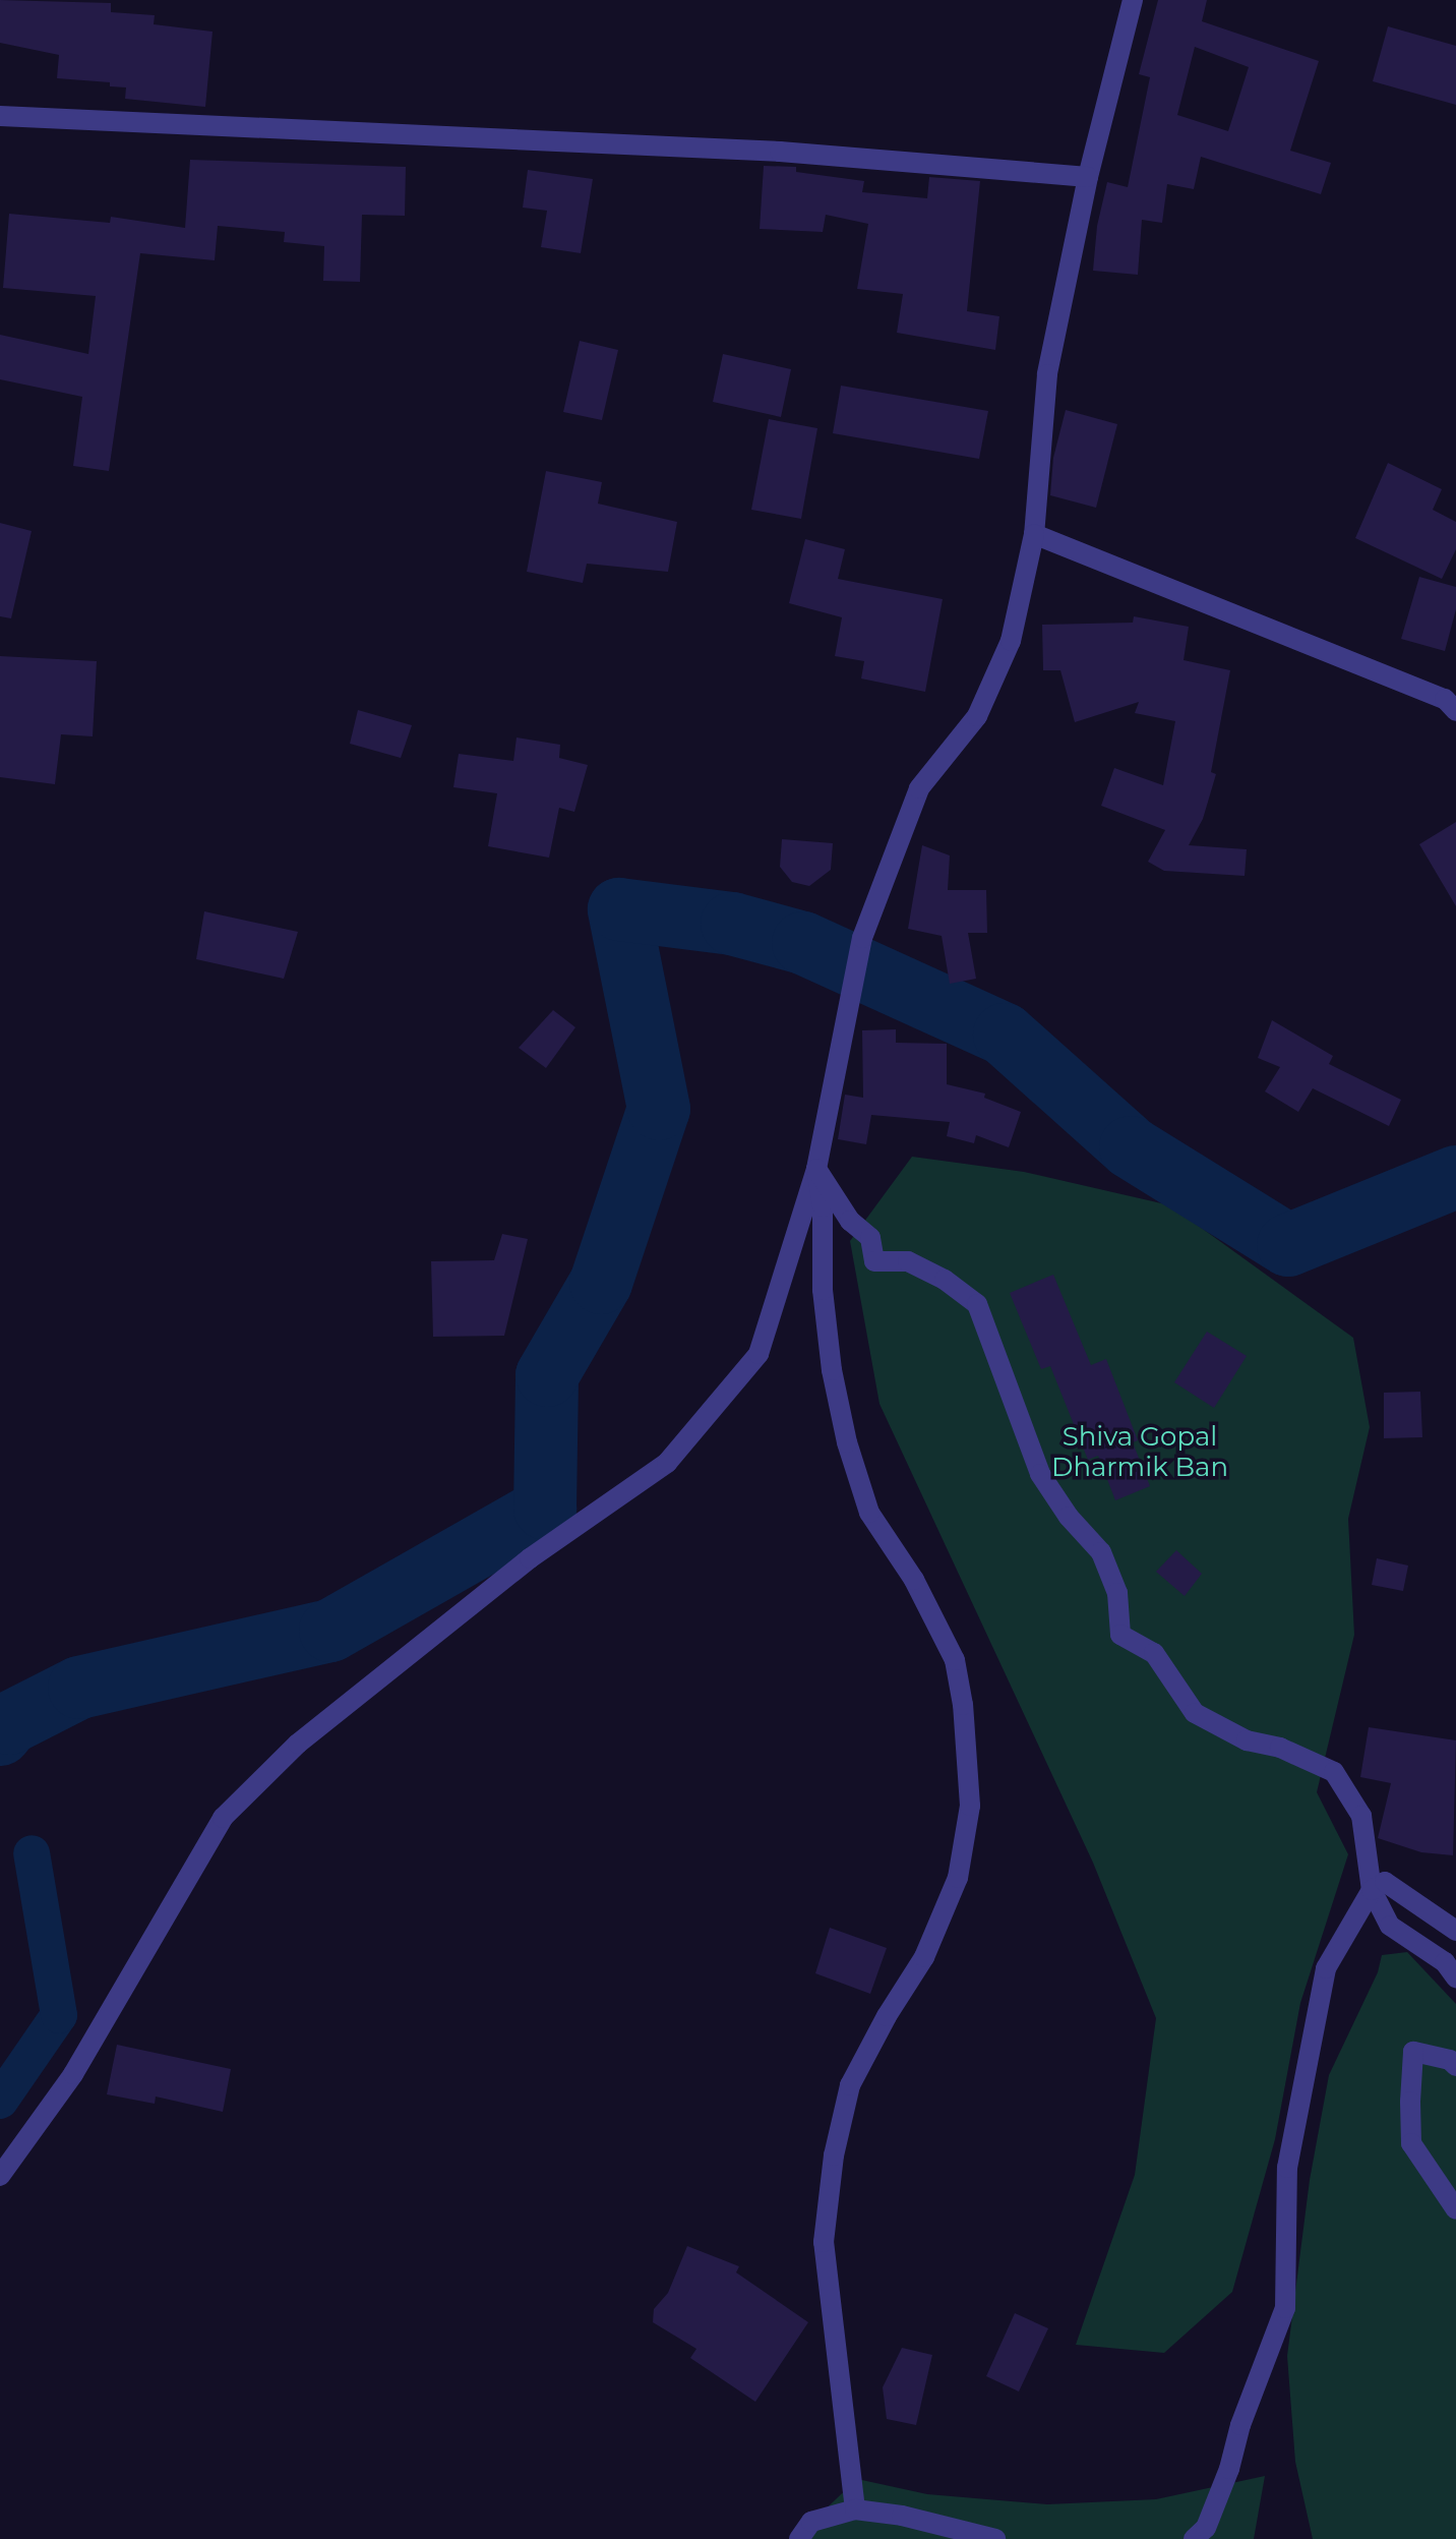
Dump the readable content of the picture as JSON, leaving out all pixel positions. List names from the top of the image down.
{
  "parks": ["Shiva Gopal Dharmik Ban"]
}
